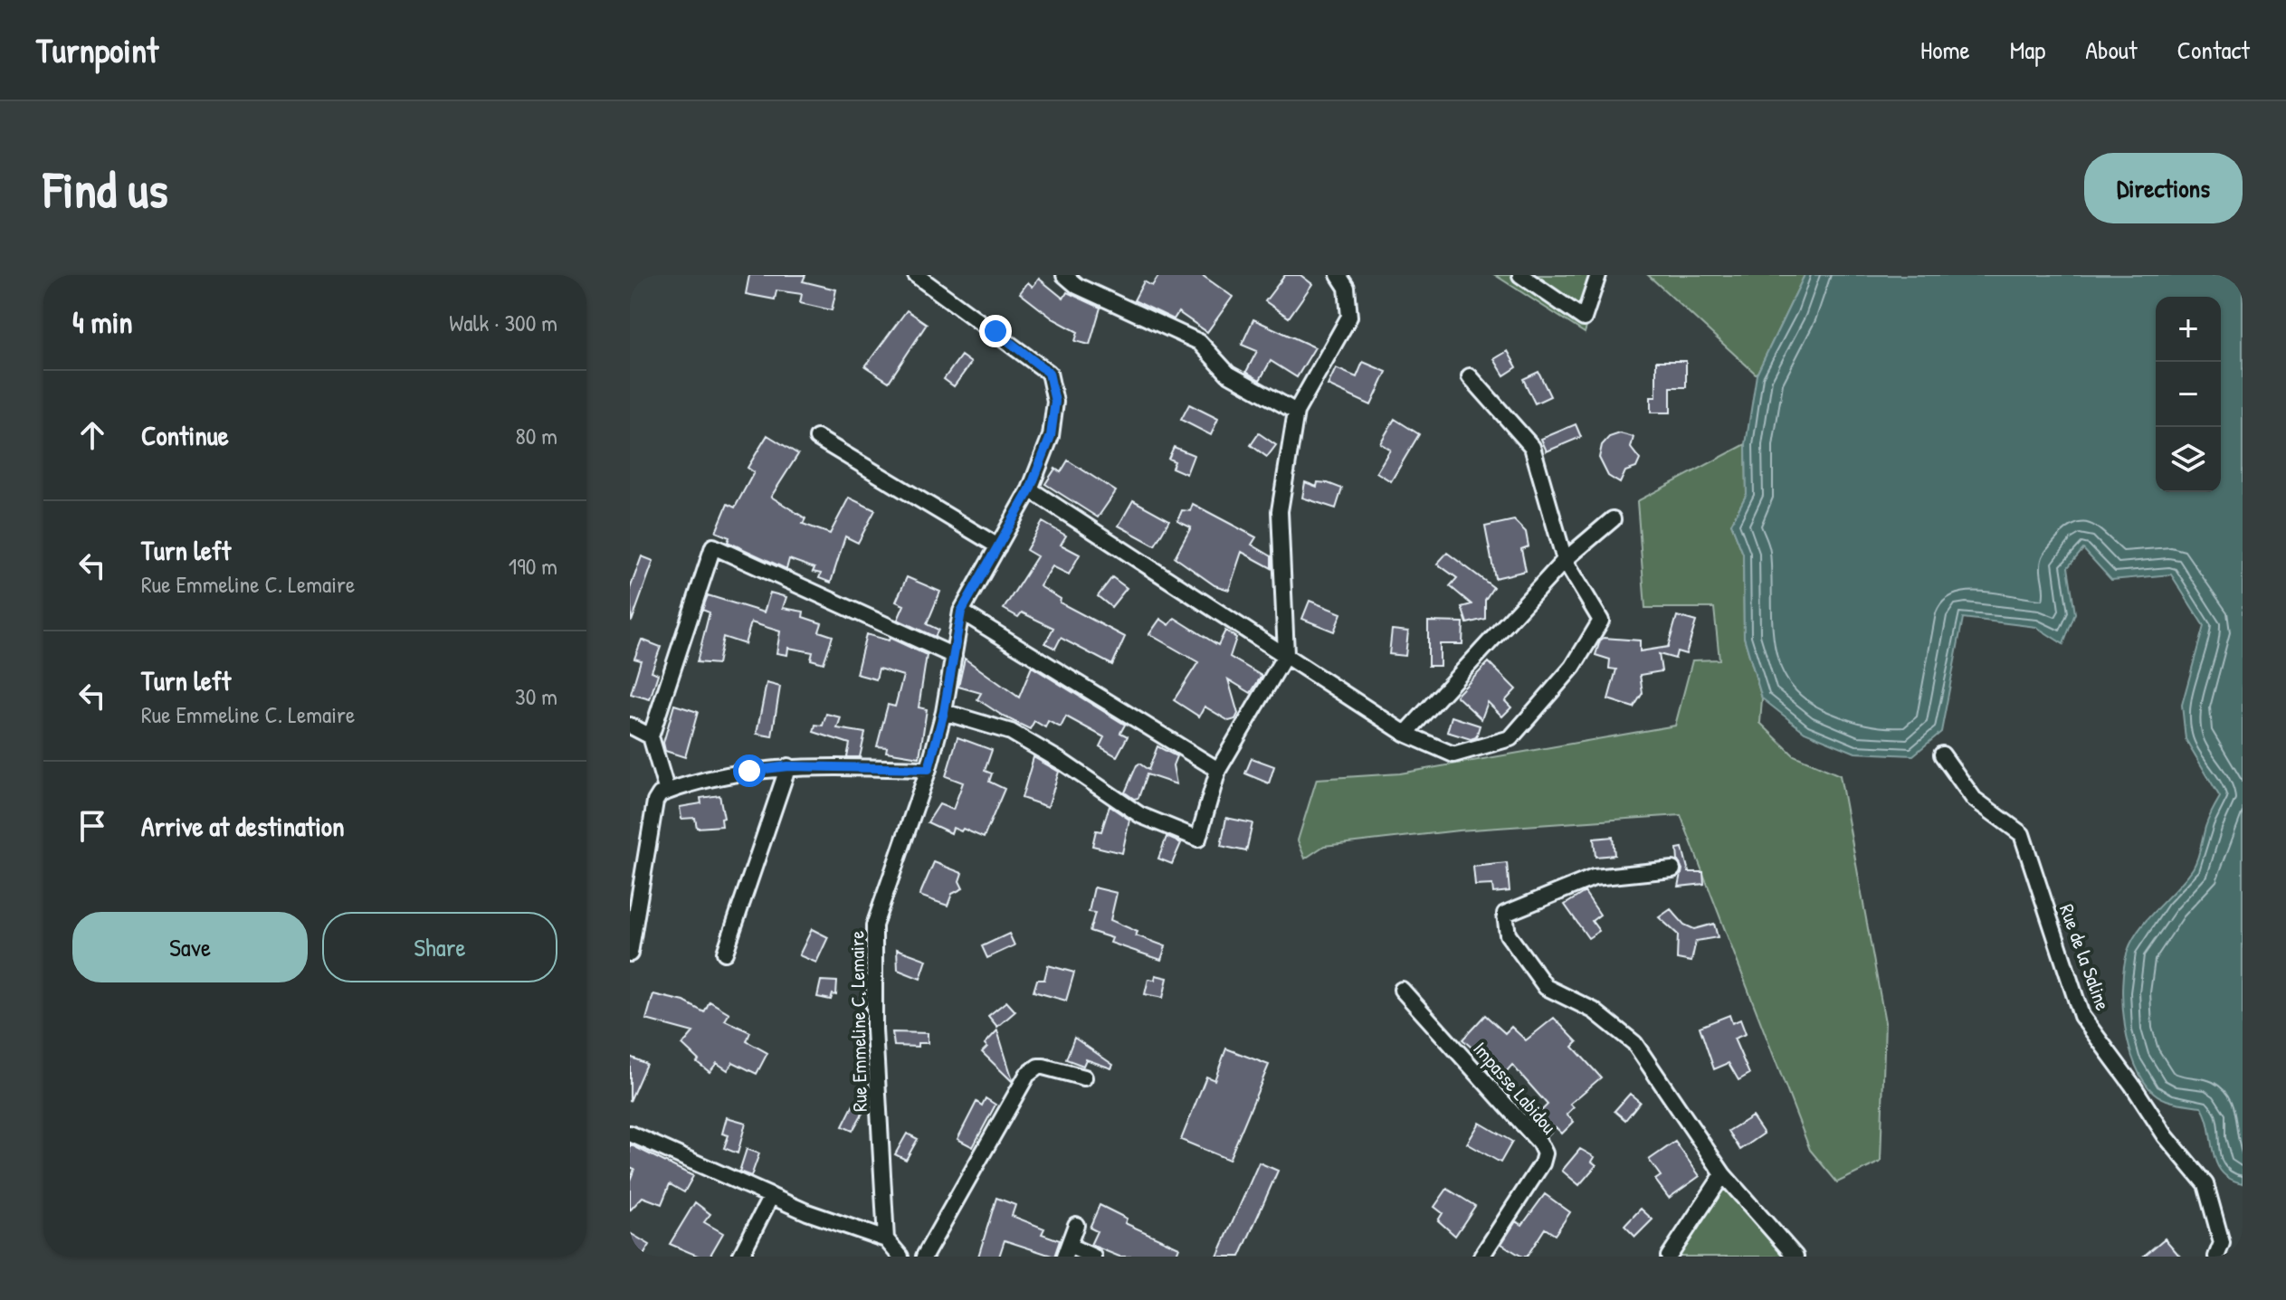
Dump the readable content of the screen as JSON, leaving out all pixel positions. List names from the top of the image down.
{
  "streets": {
    "street": ["Rue de la Saline", "Rue Emmeline C. Lemaire", "Impasse Labidou"]
  },
  "page": {
    "header": "Turnpoint",
    "nav": [
      "Home",
      "Map",
      "About",
      "Contact"
    ],
    "buttons": [
      "Directions",
      ["Save", "Share"]
    ],
    "title": "Find us",
    "heading": ["4 min", "Walk · 300 m"],
    "map_buttons": ["+", "−"],
    "list": [
      ["Continue", "80 m"],
      ["Turn left", "Rue Emmeline C. Lemaire", "190 m"],
      ["Turn left", "Rue Emmeline C. Lemaire", "30 m"],
      "Arrive at destination"
    ]
  }
}
